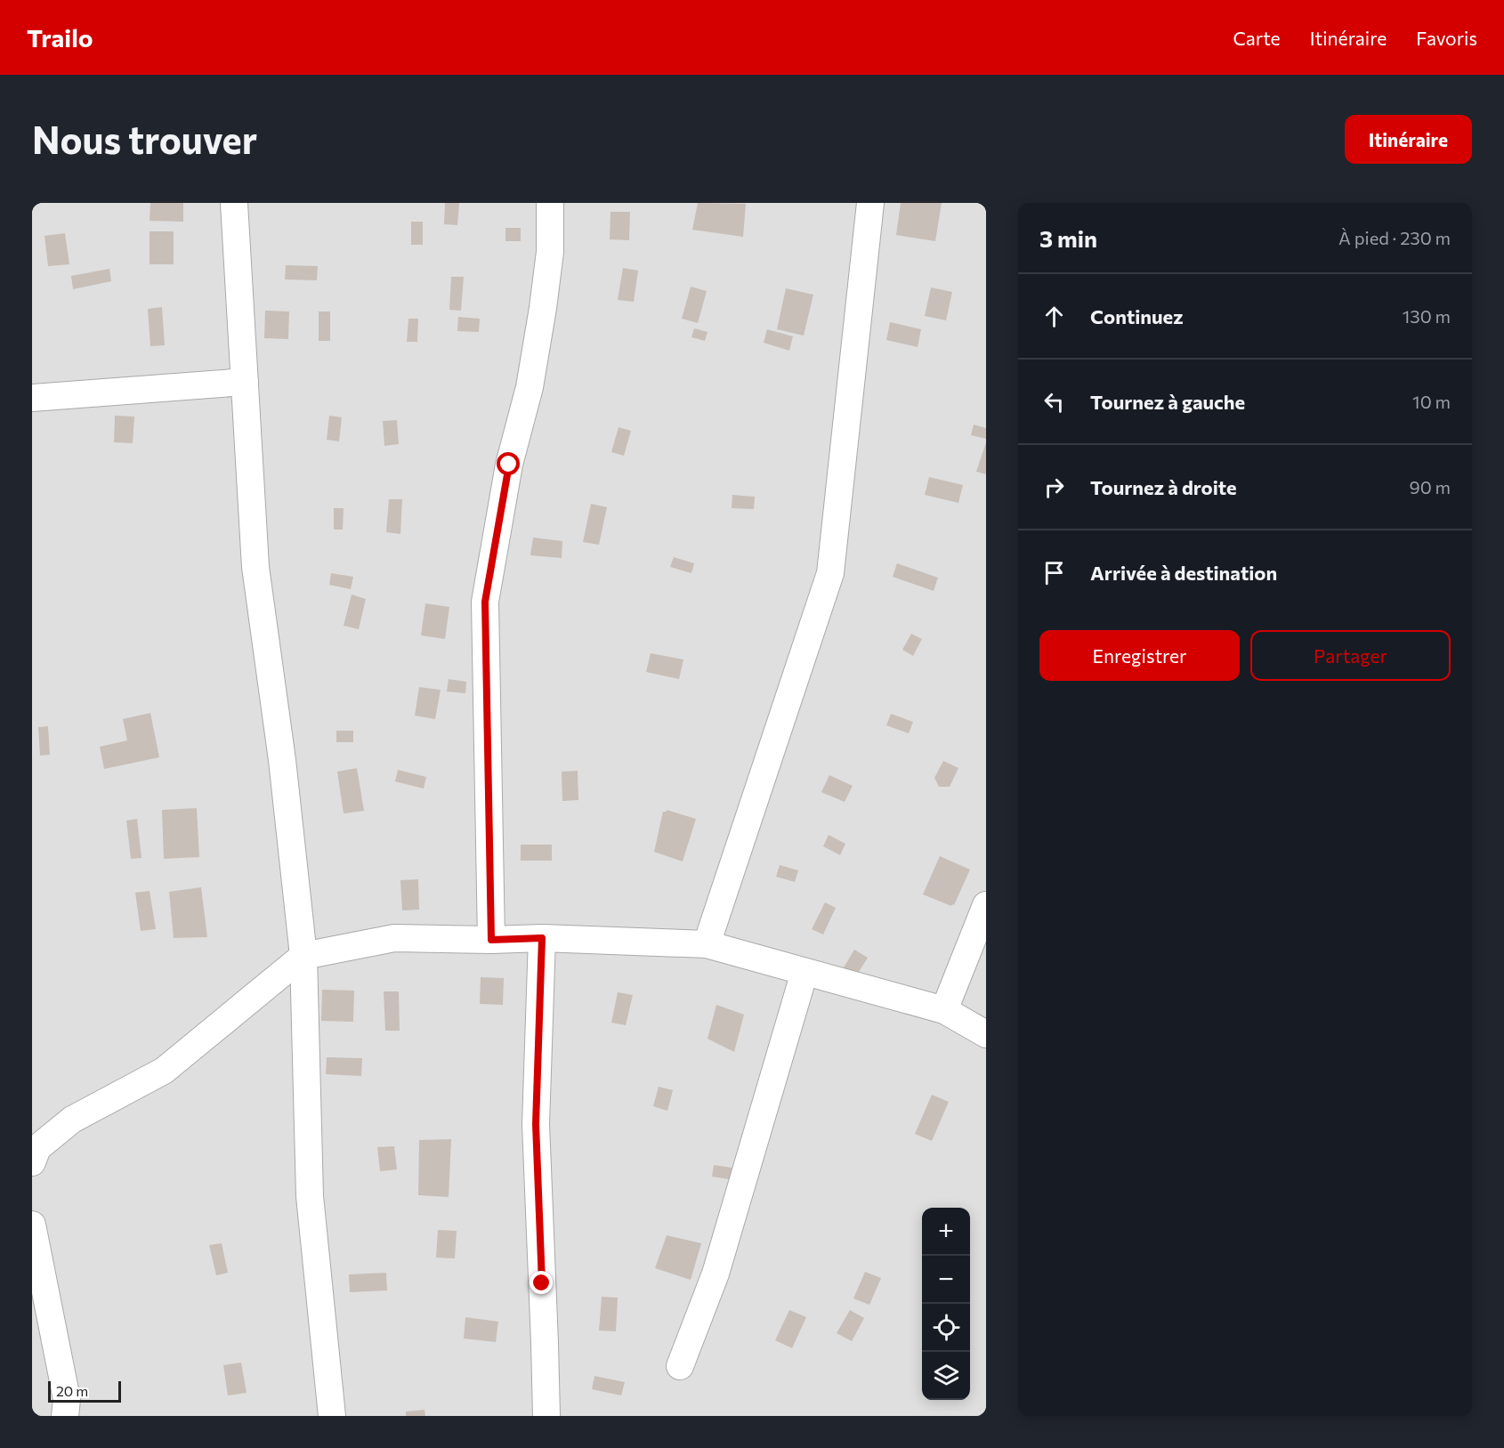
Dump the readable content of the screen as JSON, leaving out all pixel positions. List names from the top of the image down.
{
  "scale_bar": "20 m",
  "page": {
    "header": "Trailo",
    "nav": ["Carte", "Itinéraire", "Favoris"],
    "buttons": [
      "Itinéraire",
      ["Enregistrer", "Partager"]
    ],
    "title": "Nous trouver",
    "heading": ["3 min", "À pied · 230 m"],
    "list": [
      ["Continuez", "130 m"],
      ["Tournez à gauche", "10 m"],
      ["Tournez à droite", "90 m"],
      "Arrivée à destination"
    ],
    "map_buttons": ["+", "−"],
    "scale": "20 m"
  }
}
